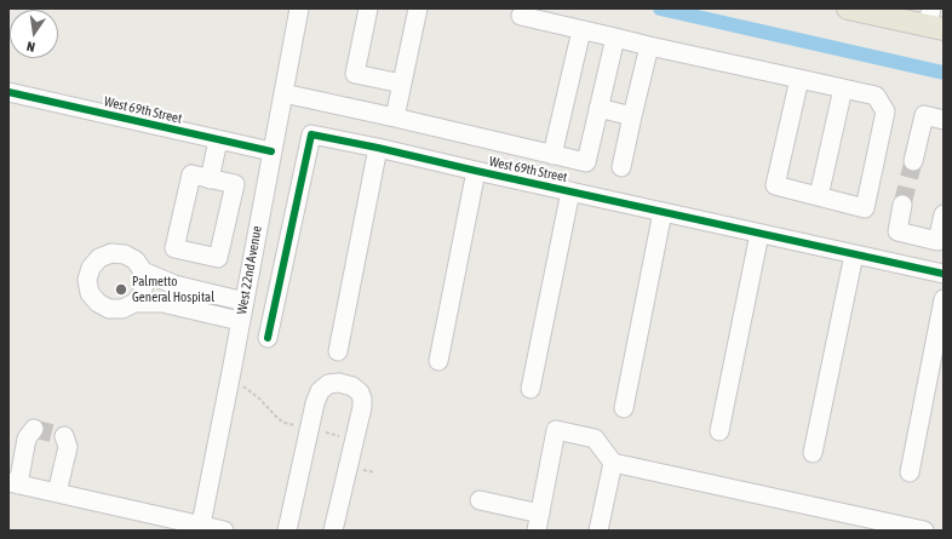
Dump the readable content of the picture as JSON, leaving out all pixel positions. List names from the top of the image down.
{
  "streets": {
    "street": ["West 69th Street", "West 22nd Avenue"]
  },
  "crossings": [
    ["West 69th Street", "West 22nd Avenue"]
  ],
  "places": ["Palmetto General Hospital"],
  "north": "bottom"
}
